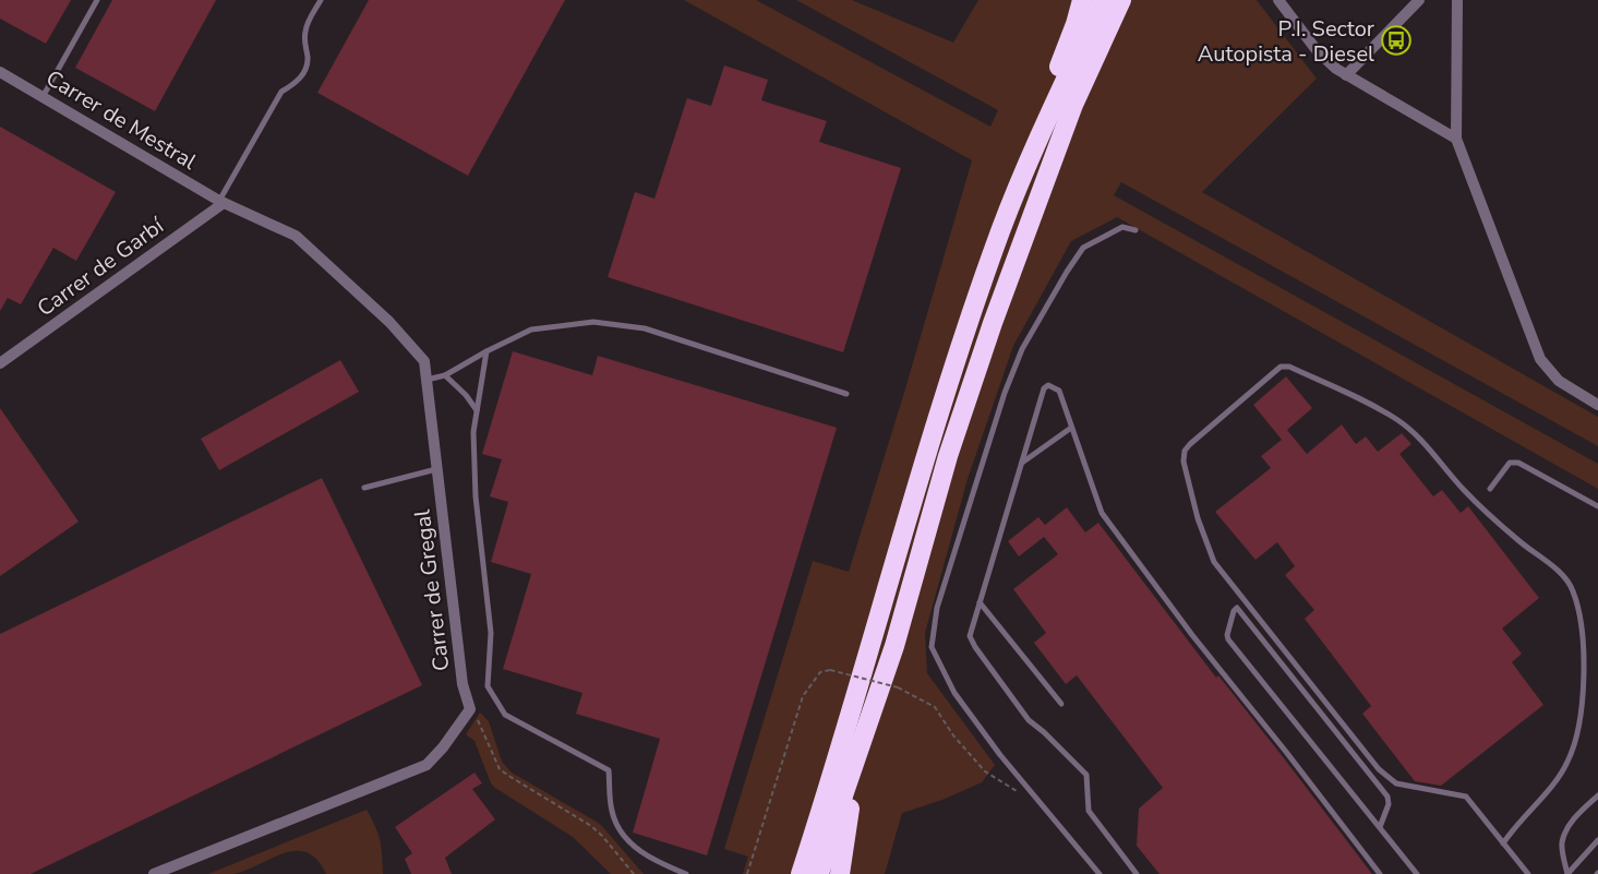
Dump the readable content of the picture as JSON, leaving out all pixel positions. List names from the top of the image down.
{
  "streets": {
    "street": ["Carrer de Mestral", "Carrer de Garbí", "Carrer de Gregal"]
  },
  "crossings": [
    ["Carrer de Mestral", "Carrer de Garbí"],
    ["Carrer de Mestral", "Carrer de Gregal"],
    ["Carrer de Garbí", "Carrer de Gregal"]
  ],
  "places": {
    "bus stop": ["P.I. Sector Autopista - Diesel"]
  }
}
